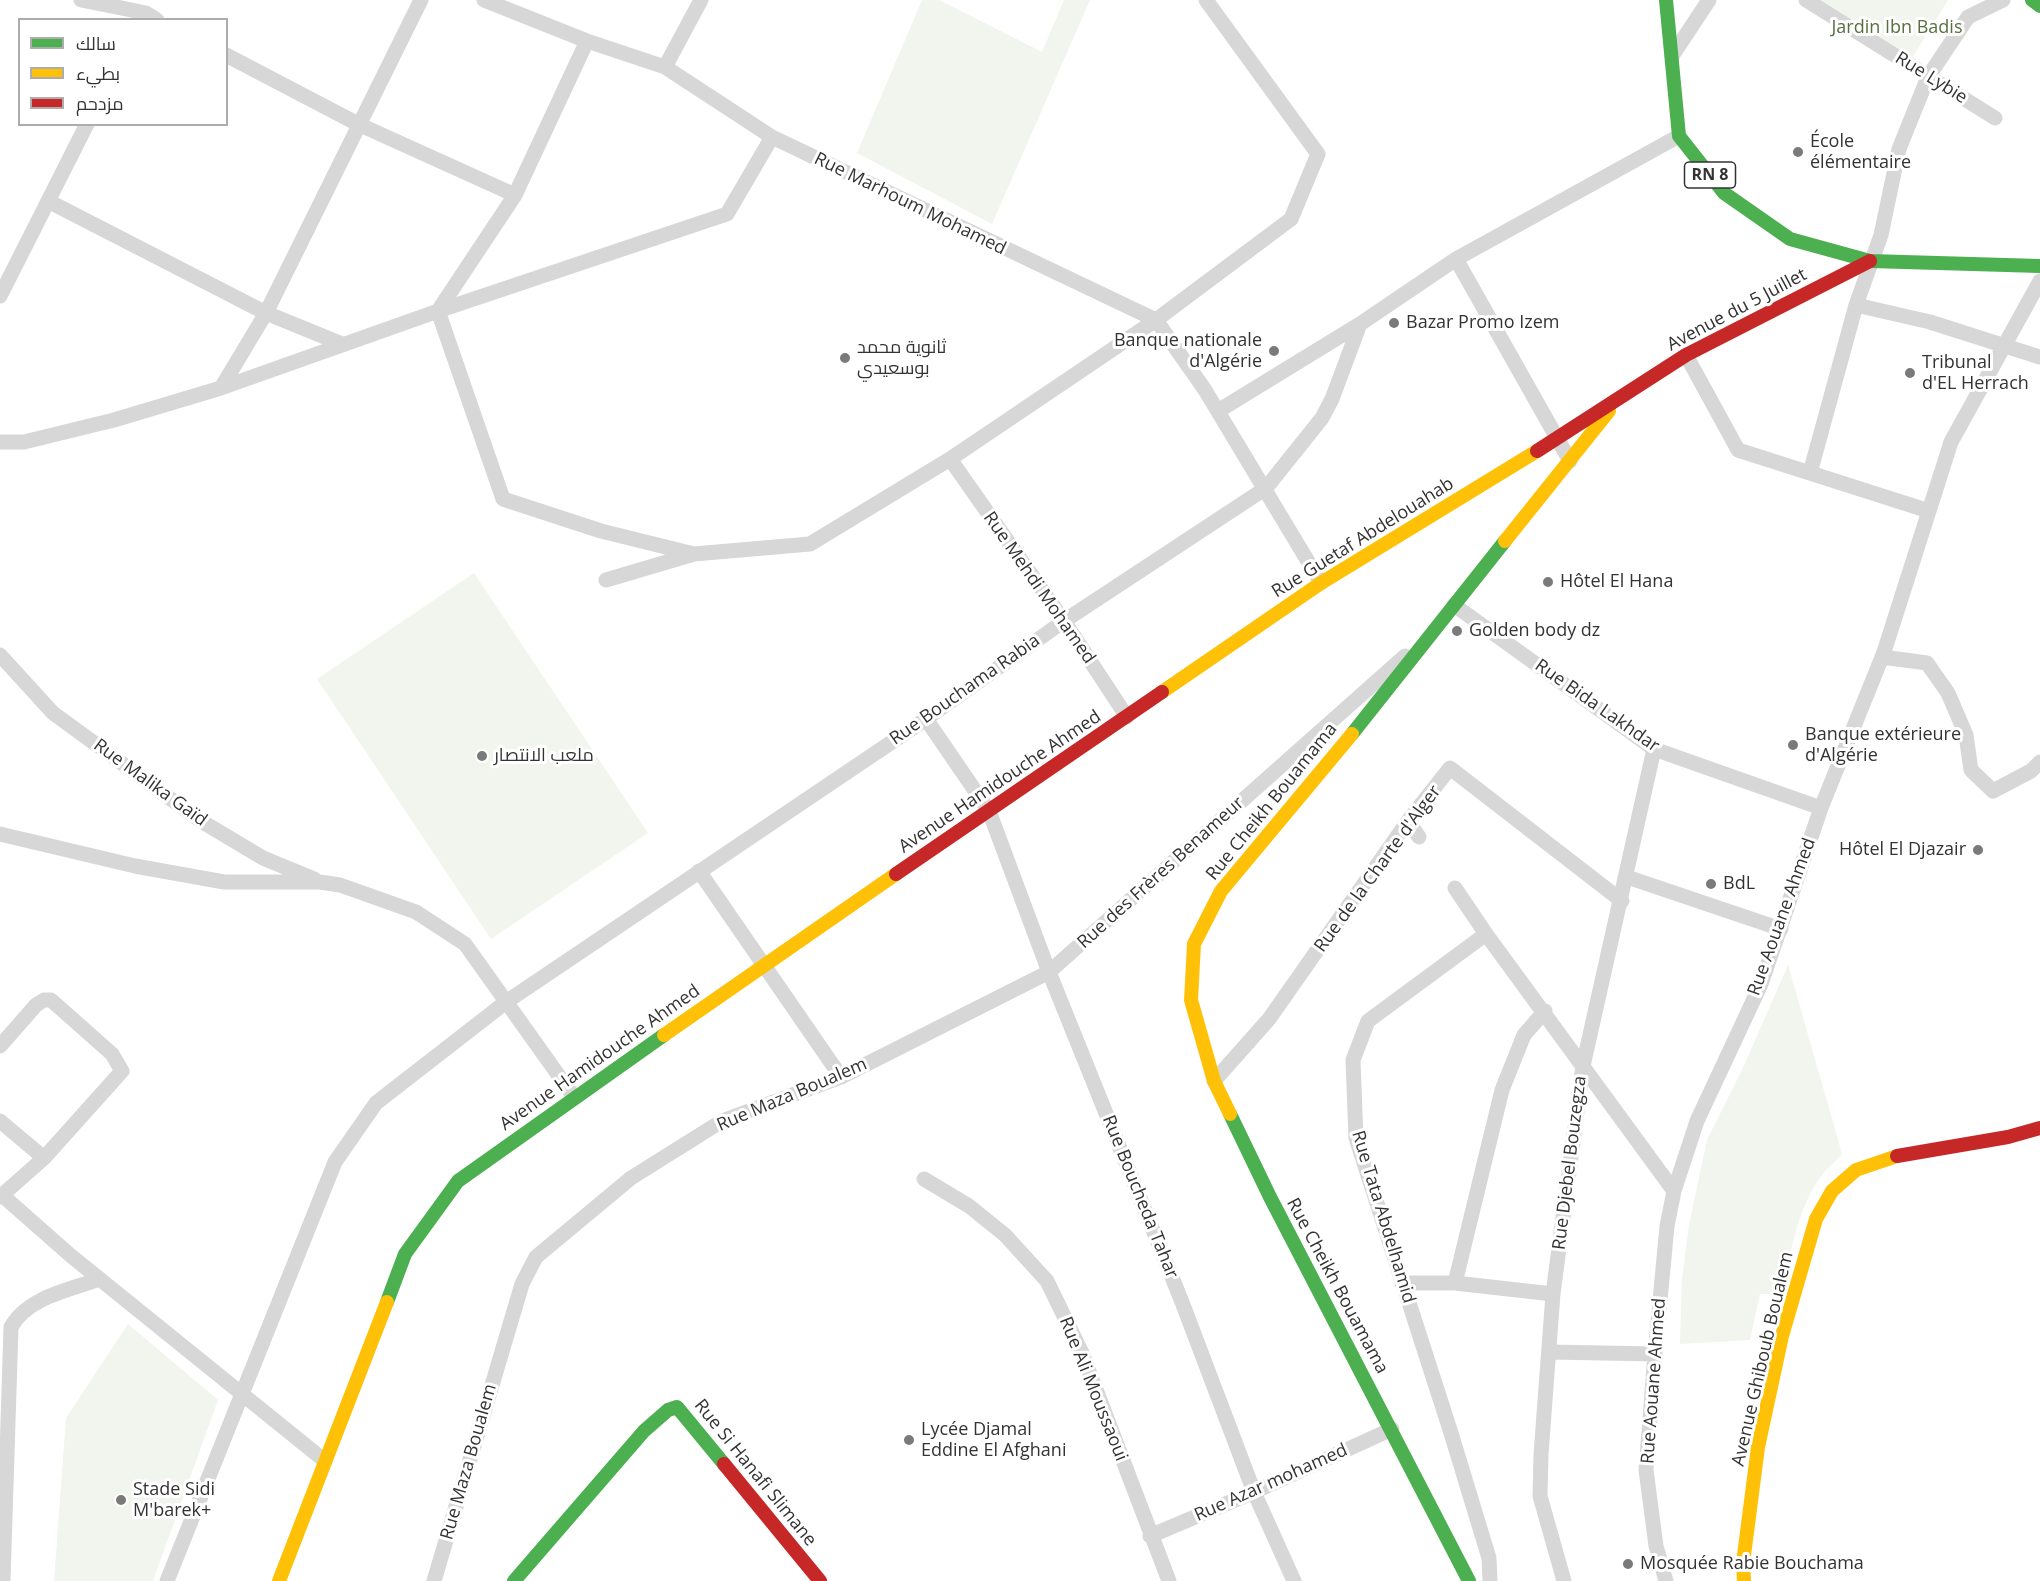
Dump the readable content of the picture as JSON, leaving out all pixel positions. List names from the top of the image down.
{
  "streets": {
    "main road": [
      "RN 8",
      "Avenue du 5 Juillet",
      "Rue Guetaf Abdelouahab",
      "Avenue Hamidouche Ahmed",
      "Rue Cheikh Bouamama",
      "Avenue Ghiboub Boualem",
      "Rue Si Hanafi Slimane"
    ],
    "street": [
      "Rue Lybie",
      "Rue Marhoum Mohamed",
      "Rue Mehdi Mohamed",
      "Rue Bouchama Rabia",
      "Rue Bida Lakhdar",
      "Rue Malika Gaïd",
      "Rue de la Charte d'Alger",
      "Rue des Frères Benameur",
      "Rue Aouane Ahmed",
      "Rue Maza Boualem",
      "Rue Djebel Bouzegza",
      "Rue Boucheda Tahar",
      "Rue Tata Abdelhamid",
      "Rue Ali Moussaoui",
      "Rue Azar mohamed"
    ]
  },
  "crossings": [
    ["RN 8", "Avenue du 5 Juillet"],
    ["Avenue du 5 Juillet", "Rue Guetaf Abdelouahab"],
    ["Avenue du 5 Juillet", "Rue Cheikh Bouamama"],
    ["Rue Guetaf Abdelouahab", "Rue Mehdi Mohamed"],
    ["Rue Guetaf Abdelouahab", "Avenue Hamidouche Ahmed"],
    ["Rue Guetaf Abdelouahab", "Rue Cheikh Bouamama"],
    ["Rue Mehdi Mohamed", "Rue Bouchama Rabia"],
    ["Rue Mehdi Mohamed", "Avenue Hamidouche Ahmed"],
    ["Rue Bouchama Rabia", "Rue Boucheda Tahar"],
    ["Rue Bida Lakhdar", "Rue Cheikh Bouamama"],
    ["Rue Bida Lakhdar", "Rue Aouane Ahmed"],
    ["Rue Bida Lakhdar", "Rue Djebel Bouzegza"],
    ["Avenue Hamidouche Ahmed", "Rue Boucheda Tahar"],
    ["Rue Cheikh Bouamama", "Rue de la Charte d'Alger"],
    ["Rue Cheikh Bouamama", "Rue des Frères Benameur"],
    ["Rue Cheikh Bouamama", "Rue Azar mohamed"],
    ["Rue de la Charte d'Alger", "Rue Djebel Bouzegza"],
    ["Rue des Frères Benameur", "Rue Maza Boualem"],
    ["Rue des Frères Benameur", "Rue Boucheda Tahar"],
    ["Rue Maza Boualem", "Rue Boucheda Tahar"],
    ["Rue Boucheda Tahar", "Rue Azar mohamed"],
    ["Rue Ali Moussaoui", "Rue Azar mohamed"]
  ],
  "parks": ["Jardin Ibn Badis"],
  "places": [
    "École élémentaire",
    "Bazar Promo Izem",
    "Banque nationale d'Algérie",
    "ثانوية محمد بوسعيدي",
    "Tribunal d'EL Herrach",
    "Hôtel El Hana",
    "Golden body dz",
    "Banque extérieure d'Algérie",
    "ملعب الانتصار",
    "Hôtel El Djazair",
    "BdL",
    "Lycée Djamal Eddine El Afghani",
    "Stade Sidi M'barek+",
    "Mosquée Rabie Bouchama"
  ],
  "legend": ["سالك", "بطيء", "مزدحم"]
}
